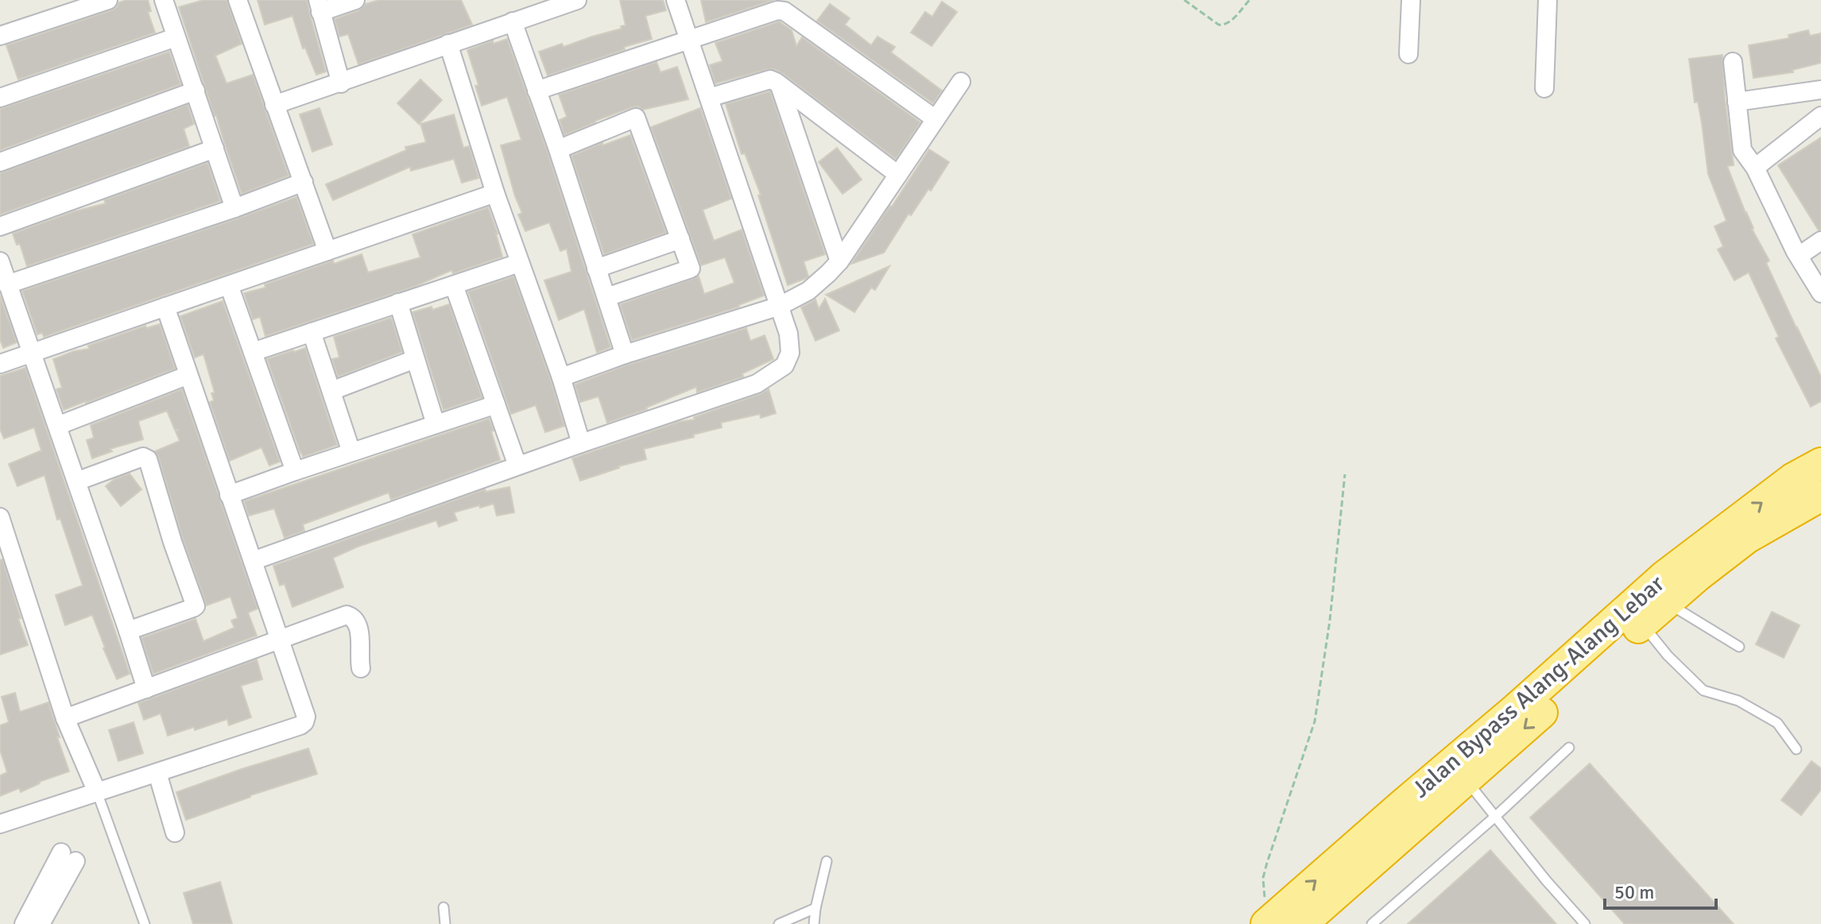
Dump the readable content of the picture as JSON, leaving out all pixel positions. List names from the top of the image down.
{
  "streets": {
    "highway": ["Jalan Bypass Alang-Alang Lebar"]
  },
  "scale_bar": "50 m"
}
